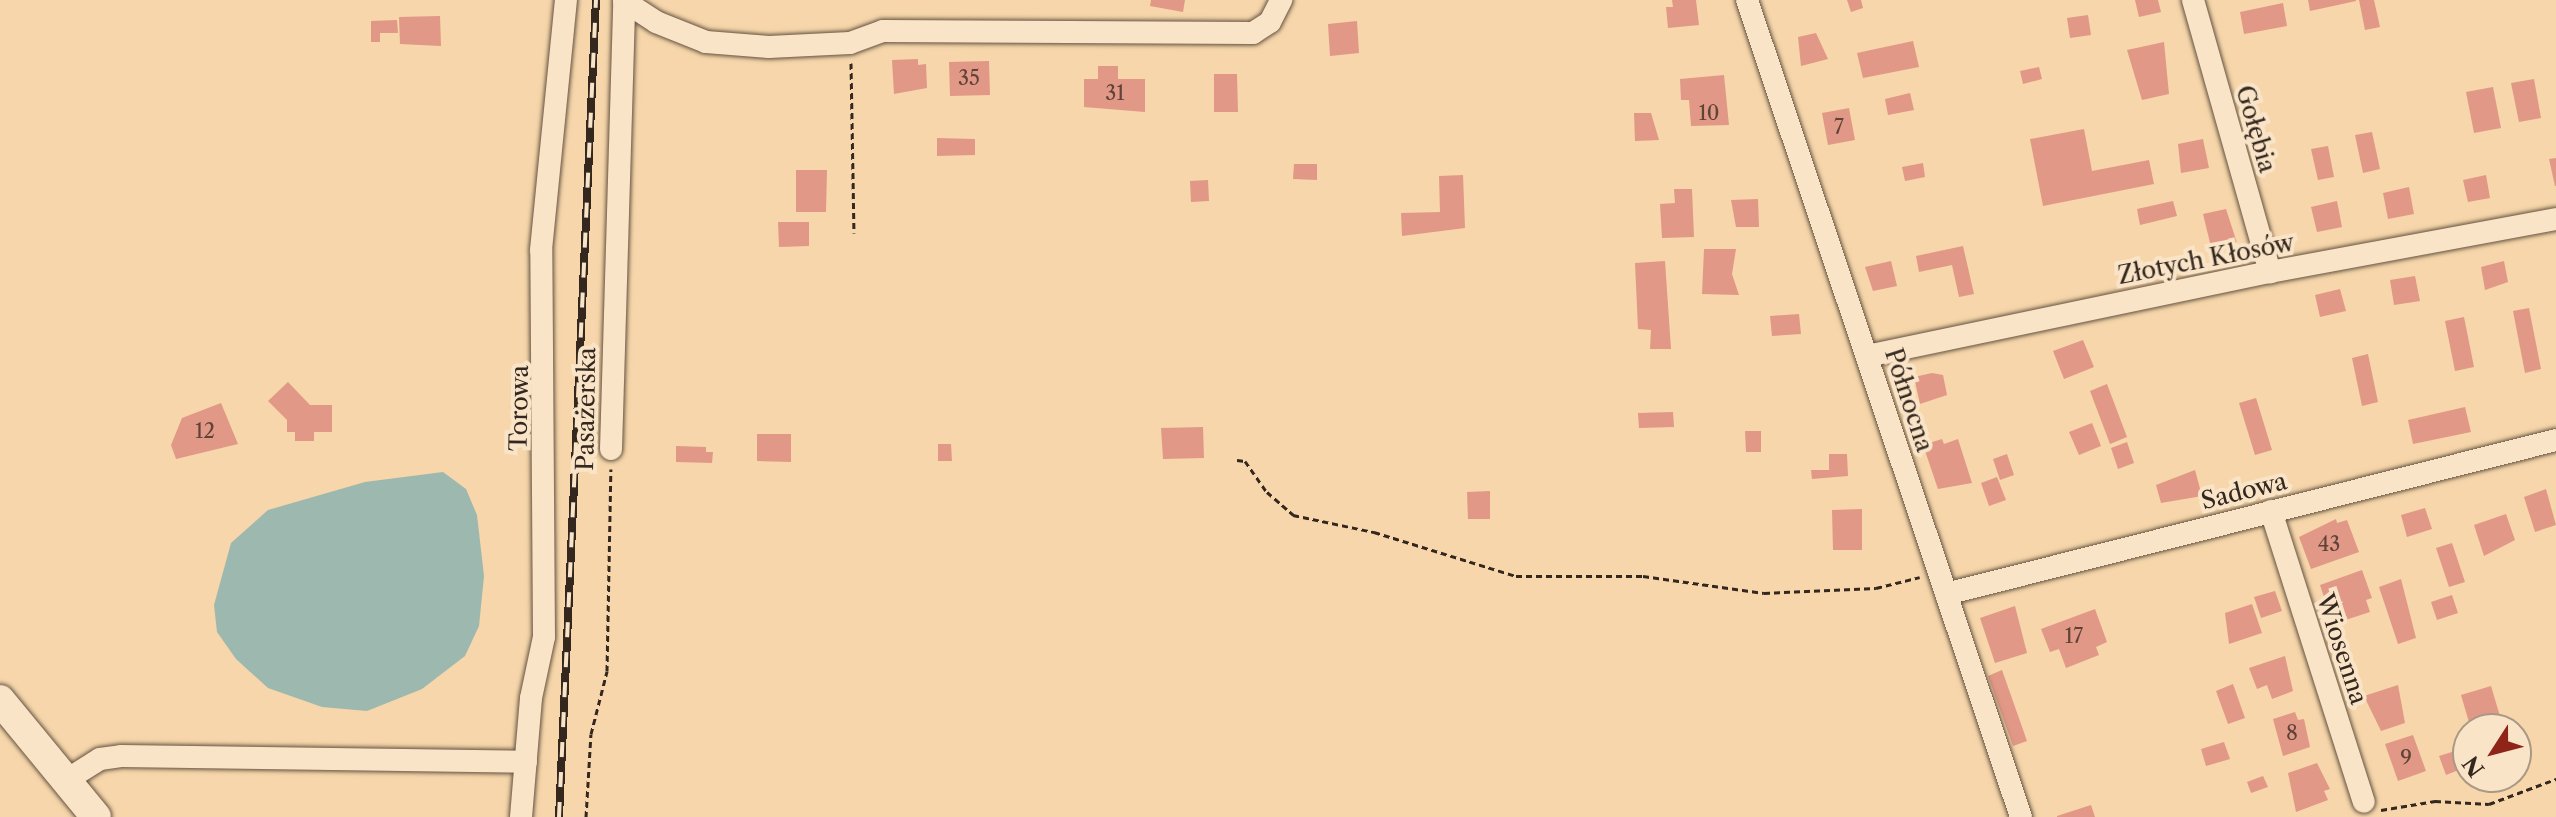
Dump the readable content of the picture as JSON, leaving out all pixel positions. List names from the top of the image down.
{
  "streets": {
    "street": [
      "Gołębia",
      "Złotych Kłosów",
      "Północna",
      "Torowa",
      "Pasażerska",
      "Sadowa",
      "Wiosenna"
    ]
  },
  "crossings": [
    ["Gołębia", "Złotych Kłosów"],
    ["Złotych Kłosów", "Północna"],
    ["Północna", "Sadowa"],
    ["Sadowa", "Wiosenna"]
  ],
  "house_numbers": [
    "35",
    "31",
    "10",
    "7",
    "12",
    "43",
    "17",
    "8",
    "9"
  ],
  "north": "bottom left"
}
